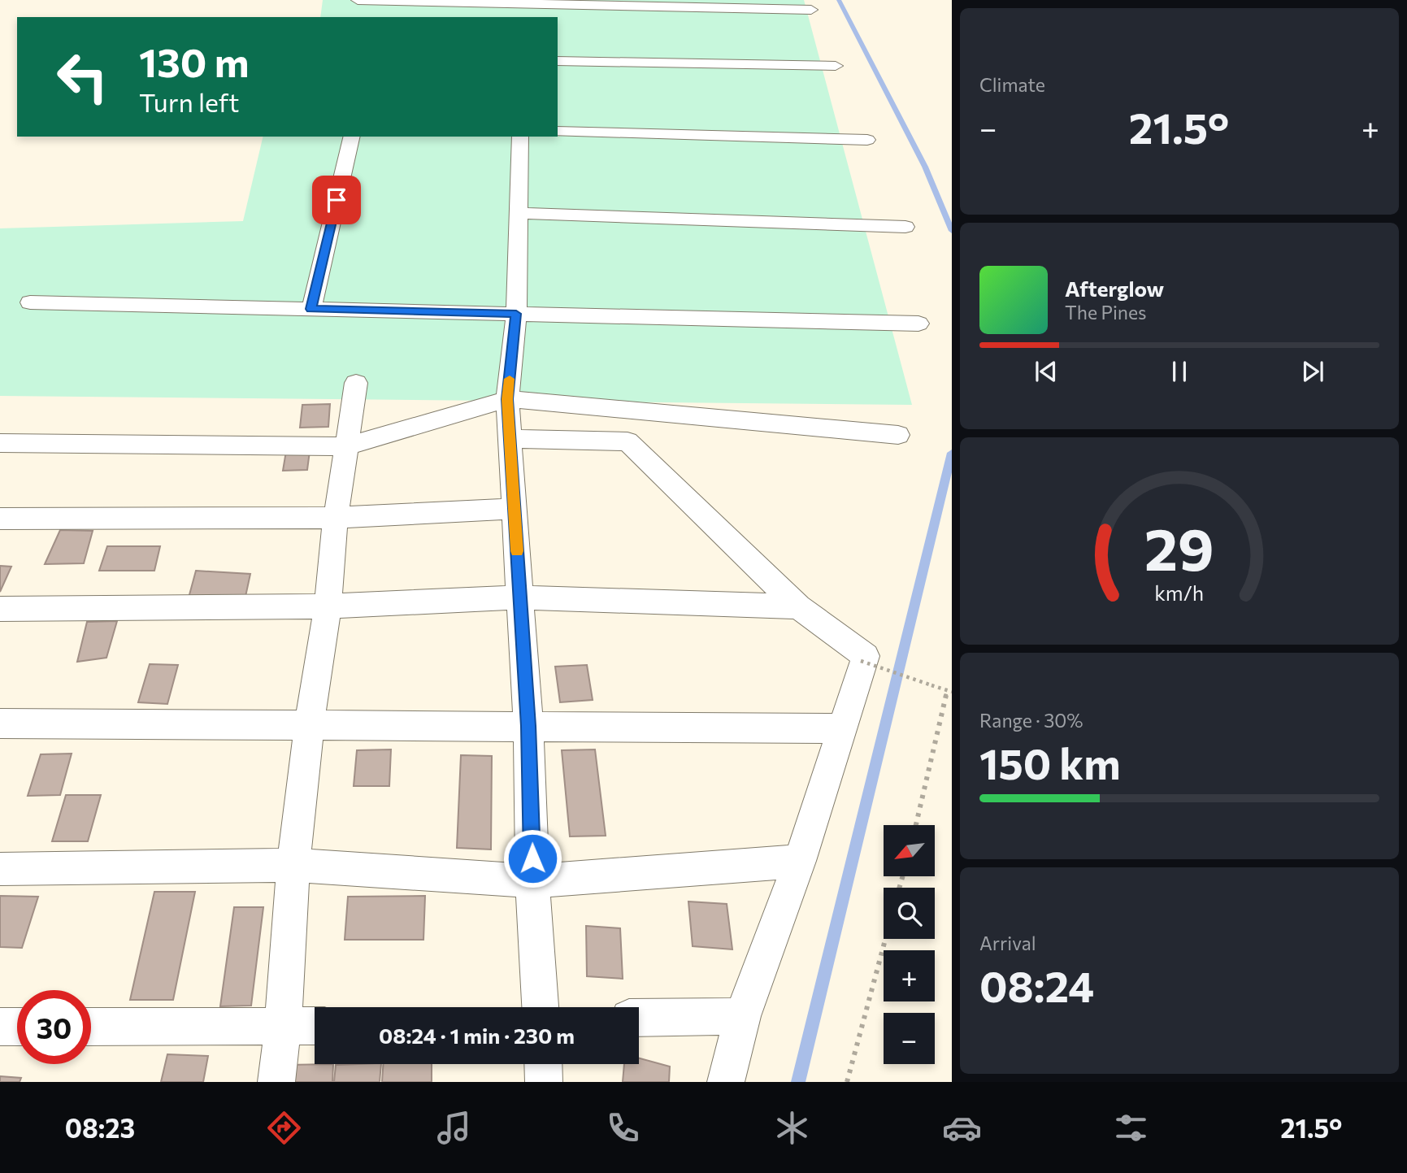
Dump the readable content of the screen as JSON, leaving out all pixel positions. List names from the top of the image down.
{
  "north": "bottom left",
  "page": {
    "tile": [
      "Climate",
      ["Range · 30%", "150 km"],
      ["Arrival", "08:24"]
    ],
    "turn": ["130 m", "Turn left"],
    "heat": ["−", "21.5°", "+"],
    "song": ["Afterglow", "The Pines"],
    "map_buttons": ["+", "−"],
    "limit": "30",
    "trip": "08:24 · 1 min · 230 m",
    "tabs": ["08:23", "21.5°"],
    "gauge": ["29", "km/h"]
  }
}
